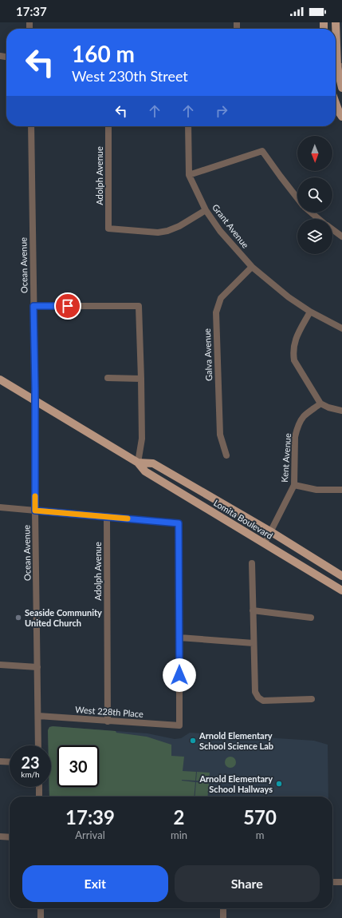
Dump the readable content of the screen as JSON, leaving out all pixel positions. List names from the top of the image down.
{
  "streets": {
    "main road": ["Lomita Boulevard"],
    "street": [
      "Adolph Avenue",
      "Grant Avenue",
      "Ocean Avenue",
      "Galva Avenue",
      "Kent Avenue",
      "West 228th Place"
    ]
  },
  "crossings": [
    ["Adolph Avenue", "Grant Avenue"],
    ["Adolph Avenue", "West 228th Place"],
    ["Grant Avenue", "Galva Avenue"],
    ["Ocean Avenue", "Lomita Boulevard"],
    ["Ocean Avenue", "West 228th Place"],
    ["Kent Avenue", "Lomita Boulevard"]
  ],
  "places": ["Seaside Community United Church", "Arnold Elementary School Science Lab", "Arnold Elementary School Hallways"],
  "north": "bottom",
  "page": {
    "status": "17:37",
    "turn": ["160 m", "West 230th Street"],
    "speed": "23 km/h",
    "limit": "30",
    "eta": [
      "17:39",
      "Arrival",
      "2",
      "min",
      "570",
      "m"
    ],
    "buttons": ["Exit", "Share"]
  }
}
